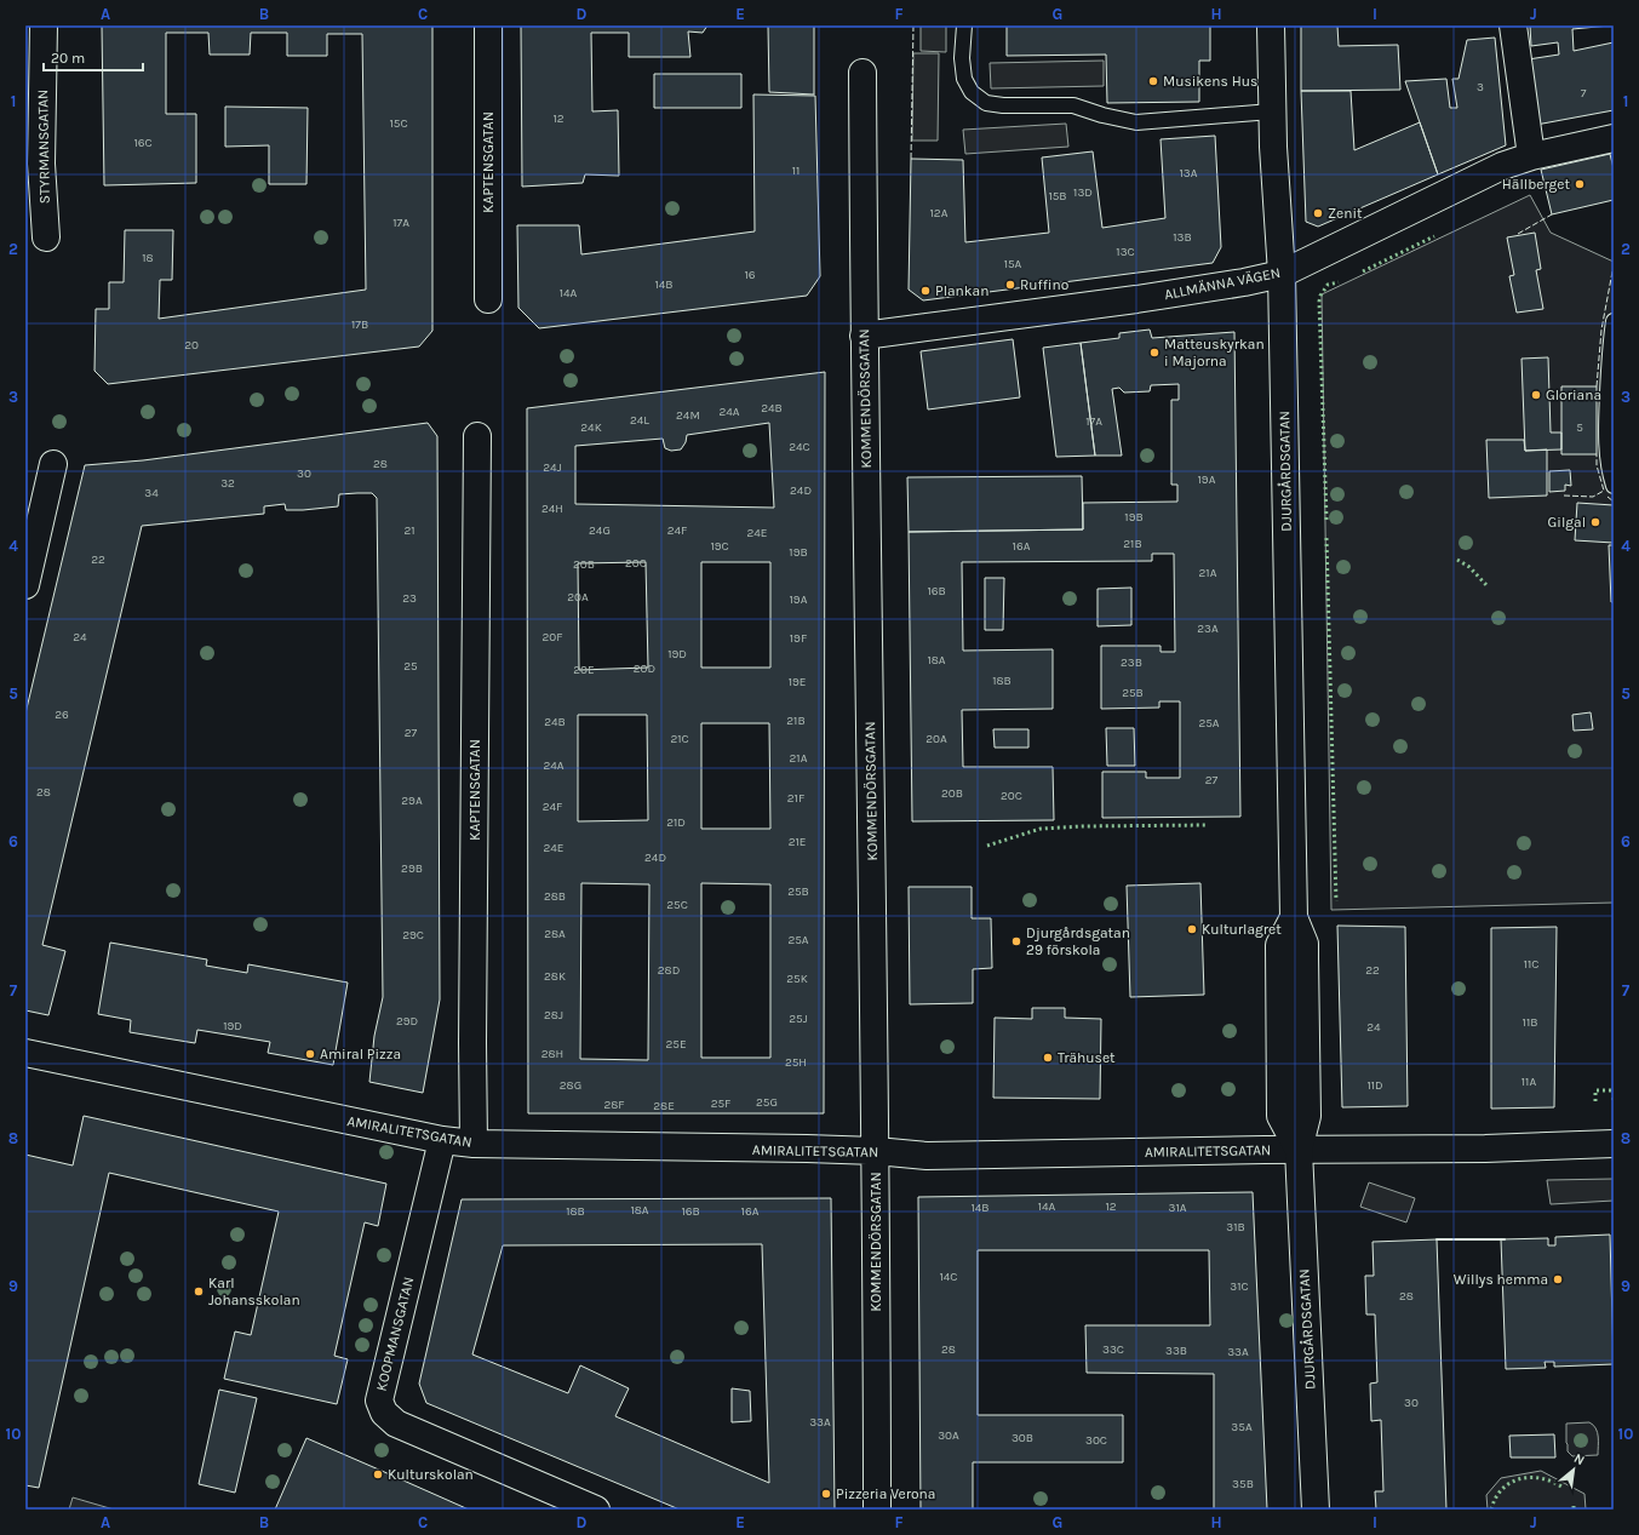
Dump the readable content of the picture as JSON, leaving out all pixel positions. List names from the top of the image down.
{
  "streets": {
    "street": [
      "STYRMANSGATAN",
      "KAPTENSGATAN",
      "ALLMÄNNA VÄGEN",
      "KOMMENDÖRSGATAN",
      "DJURGÅRDSGATAN",
      "AMIRALITETSGATAN",
      "KOOPMANSGATAN"
    ]
  },
  "crossings": [
    ["KAPTENSGATAN", "AMIRALITETSGATAN"],
    ["ALLMÄNNA VÄGEN", "KOMMENDÖRSGATAN"],
    ["ALLMÄNNA VÄGEN", "DJURGÅRDSGATAN"],
    ["KOMMENDÖRSGATAN", "AMIRALITETSGATAN"],
    ["DJURGÅRDSGATAN", "AMIRALITETSGATAN"],
    ["AMIRALITETSGATAN", "KOOPMANSGATAN"]
  ],
  "places": [
    "Musikens Hus",
    "Hällberget",
    "Zenit",
    "Ruffino",
    "Plankan",
    "Matteuskyrkan i Majorna",
    "Gloriana",
    "Gilgal",
    "Kulturlagret",
    "Djurgårdsgatan 29 förskola",
    "Amiral Pizza",
    "Trähuset",
    "Willys hemma",
    "Karl Johansskolan",
    "Kulturskolan",
    "Pizzeria Verona"
  ],
  "house_numbers": [
    "3",
    "7",
    "12",
    "15C",
    "16C",
    "11",
    "13A",
    "13D",
    "15B",
    "12A",
    "17A",
    "13B",
    "13C",
    "18",
    "15A",
    "16",
    "14B",
    "14A",
    "17B",
    "20",
    "24B",
    "24A",
    "24M",
    "24L",
    "17A",
    "24K",
    "5",
    "24C",
    "28",
    "24J",
    "30",
    "19A",
    "32",
    "24D",
    "34",
    "24H",
    "19B",
    "21",
    "24G",
    "24F",
    "24E",
    "21B",
    "19C",
    "16A",
    "19B",
    "22",
    "20C",
    "20B",
    "21A",
    "16B",
    "20A",
    "23",
    "19A",
    "23A",
    "24",
    "20F",
    "19F",
    "19D",
    "18A",
    "23B",
    "25",
    "20D",
    "20E",
    "18B",
    "19E",
    "25B",
    "26",
    "21B",
    "24B",
    "25A",
    "27",
    "21C",
    "20A",
    "21A",
    "24A",
    "27",
    "28",
    "20B",
    "20C",
    "21F",
    "29A",
    "24F",
    "21D",
    "21E",
    "24E",
    "24D",
    "29B",
    "25B",
    "28B",
    "25C",
    "28A",
    "29C",
    "25A",
    "11C",
    "28D",
    "22",
    "28K",
    "25K",
    "28J",
    "25J",
    "29D",
    "11B",
    "19D",
    "24",
    "25E",
    "28H",
    "25H",
    "11A",
    "28G",
    "11D",
    "25G",
    "25F",
    "28F",
    "28E",
    "14A",
    "12",
    "14B",
    "31A",
    "18A",
    "18B",
    "16B",
    "16A",
    "31B",
    "14C",
    "31C",
    "28",
    "28",
    "33C",
    "33B",
    "33A",
    "30",
    "33A",
    "35A",
    "30A",
    "30B",
    "30C",
    "35B"
  ],
  "scale_bar": "20 m",
  "north": "top right",
  "grid": {
    "columns": [
      "A",
      "B",
      "C",
      "D",
      "E",
      "F",
      "G",
      "H",
      "I",
      "J"
    ],
    "rows": [
      "1",
      "2",
      "3",
      "4",
      "5",
      "6",
      "7",
      "8",
      "9",
      "10"
    ]
  }
}
